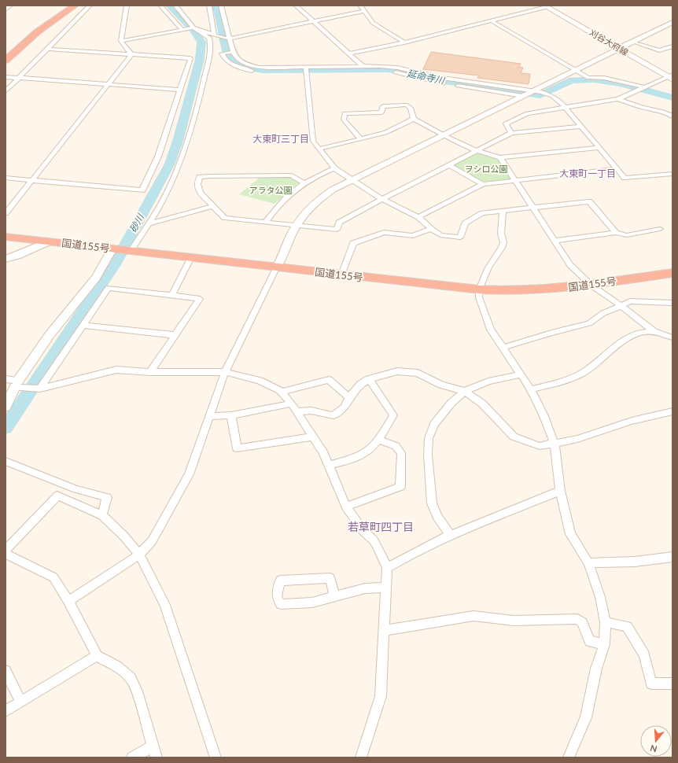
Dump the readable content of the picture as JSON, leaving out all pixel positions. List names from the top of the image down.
{
  "streets": {
    "highway": ["国道155号"],
    "street": ["刈谷大府線"]
  },
  "districts": ["大東町三丁目", "大東町一丁目", "若草町四丁目"],
  "water": ["延命寺川", "砂川"],
  "parks": ["ヲシロ公園", "アラタ公園"],
  "north": "bottom"
}
